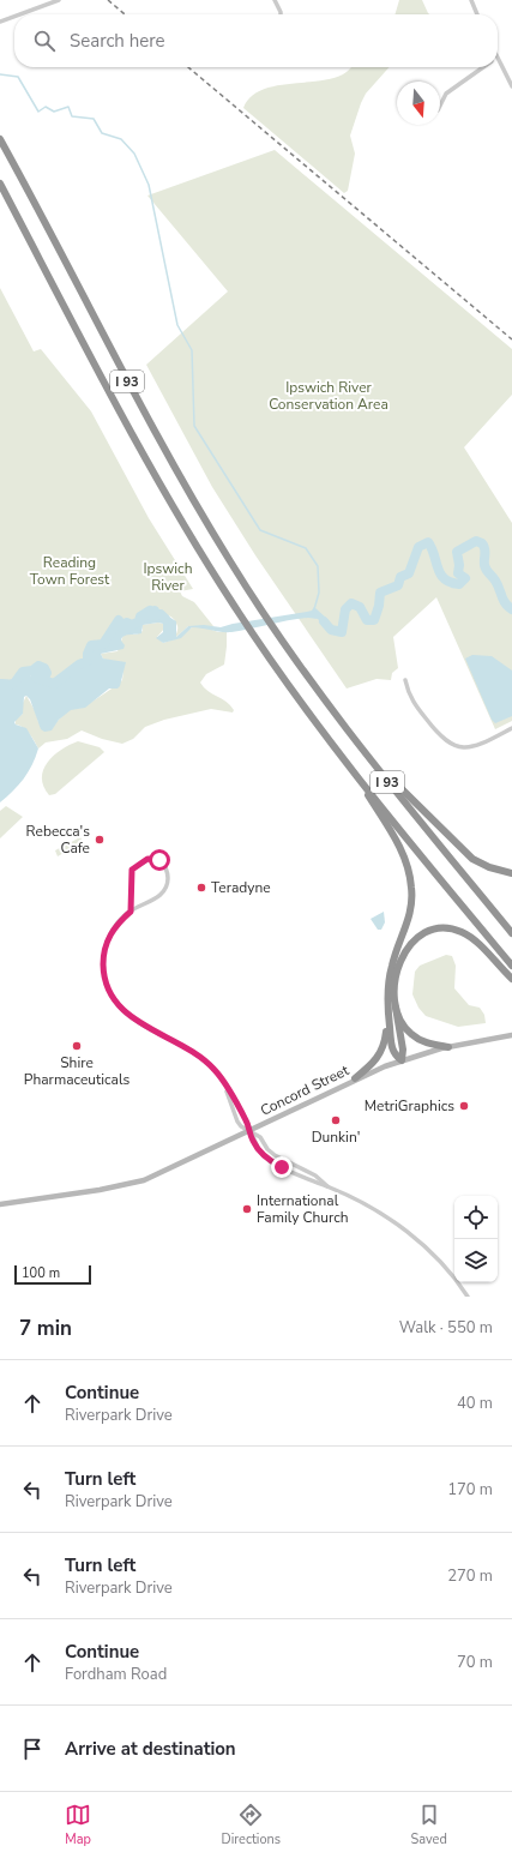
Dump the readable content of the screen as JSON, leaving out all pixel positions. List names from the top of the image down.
{
  "streets": {
    "highway": ["I 93"],
    "street": ["Concord Street"]
  },
  "parks": ["Ipswich River Conservation Area", "Reading Town Forest", "Ipswich River"],
  "places": [
    "Rebecca's Cafe",
    "Teradyne",
    "Shire Pharmaceuticals",
    "MetriGraphics",
    "Dunkin'",
    "International Family Church"
  ],
  "scale_bar": "100 m",
  "north": "bottom",
  "page": {
    "search": "Search here",
    "scale": "100 m",
    "heading": ["7 min", "Walk · 550 m"],
    "list": [
      ["Continue", "Riverpark Drive", "40 m"],
      ["Turn left", "Riverpark Drive", "170 m"],
      ["Turn left", "Riverpark Drive", "270 m"],
      ["Continue", "Fordham Road", "70 m"],
      "Arrive at destination"
    ],
    "nav": ["Map", "Directions", "Saved"]
  }
}
